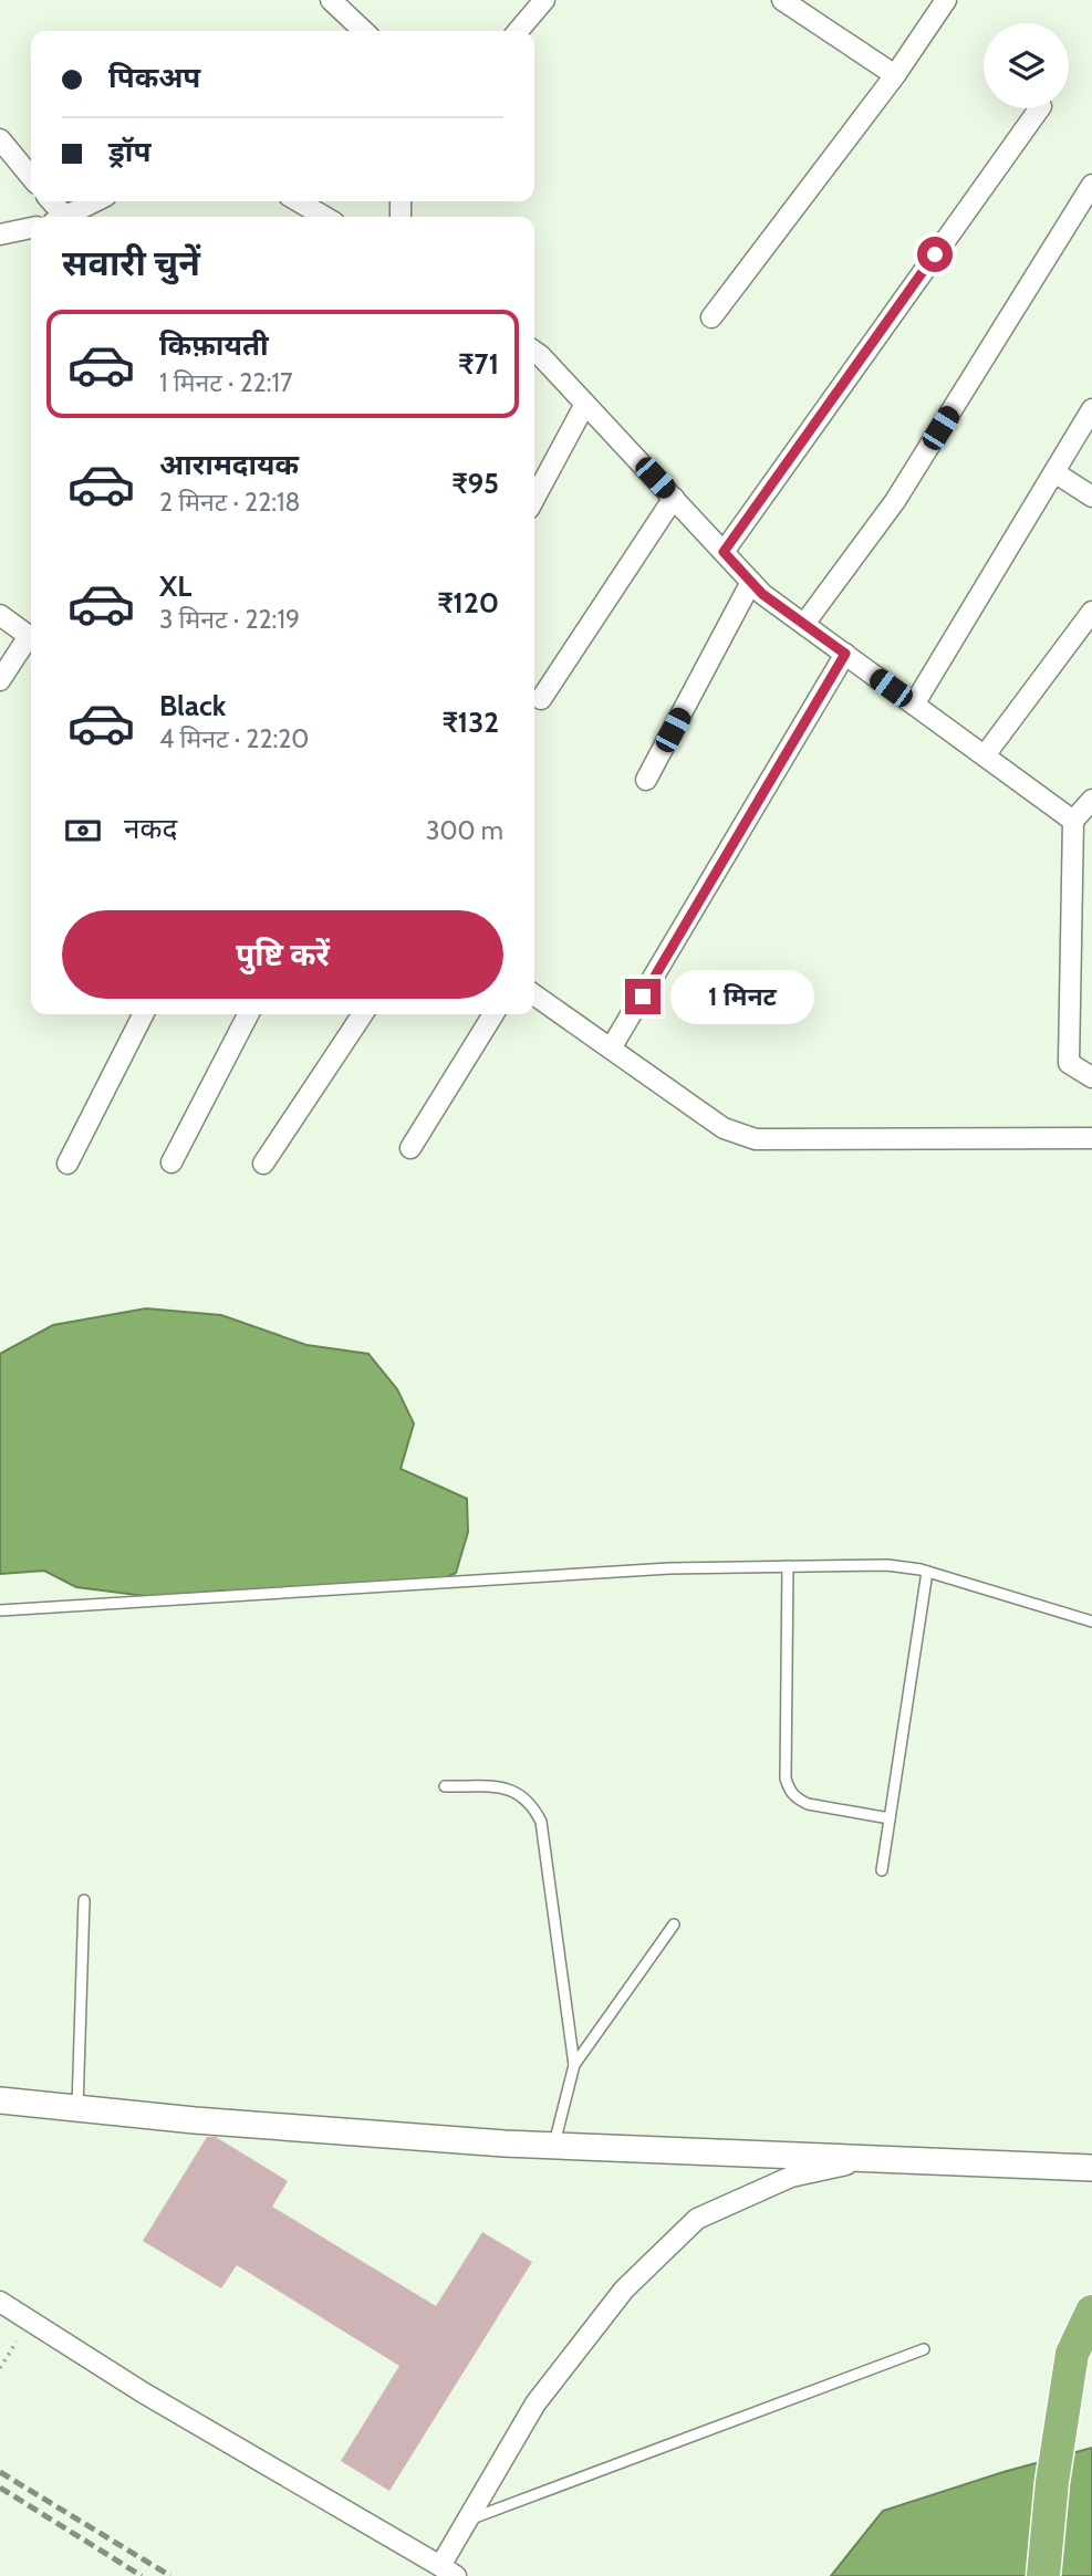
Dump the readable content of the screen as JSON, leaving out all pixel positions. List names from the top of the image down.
{
  "page": {
    "banner": ["पिकअप", "ड्रॉप"],
    "heading": "सवारी चुनें",
    "list": [
      {
        "name": "किफ़ायती",
        "note": "1 मिनट · 22:17",
        "value": "₹71"
      },
      {
        "name": "आरामदायक",
        "note": "2 मिनट · 22:18",
        "value": "₹95"
      },
      {
        "name": "XL",
        "note": "3 मिनट · 22:19",
        "value": "₹120"
      },
      {
        "name": "Black",
        "note": "4 मिनट · 22:20",
        "value": "₹132"
      }
    ],
    "pay": ["नकद", "300 m"],
    "buttons": "पुष्टि करें",
    "bubble": "1 मिनट"
  }
}
